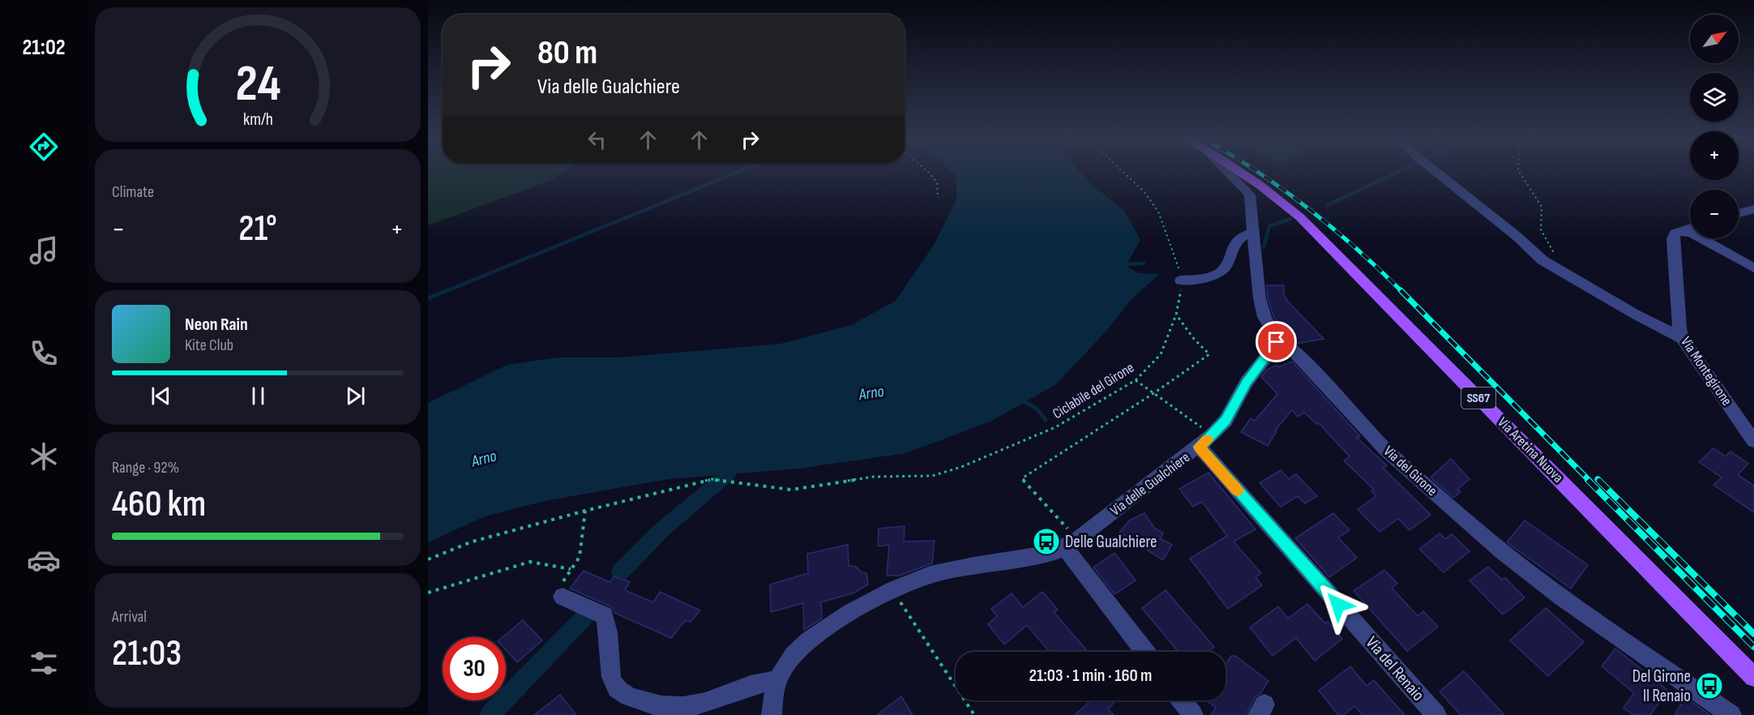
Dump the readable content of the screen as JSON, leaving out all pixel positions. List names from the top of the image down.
{
  "streets": {
    "main road": ["SS67", "Via Aretina Nuova"],
    "street": [
      "Via Montegirone",
      "Via del Girone",
      "Via delle Gualchiere",
      "Via del Renaio"
    ],
    "path": ["Ciclabile del Girone"]
  },
  "crossings": [
    ["Via del Girone", "Via delle Gualchiere"],
    ["Via delle Gualchiere", "Via del Renaio"]
  ],
  "water": ["Arno"],
  "places": {
    "bus stop": ["Delle Gualchiere", "Del Girone Il Renaio"]
  },
  "north": "top right",
  "page": {
    "tabs": "21:02",
    "map_buttons": ["+", "−"],
    "turn": ["80 m", "Via delle Gualchiere"],
    "tile": [
      "Climate",
      ["Range · 92%", "460 km"],
      ["Arrival", "21:03"]
    ],
    "heat": ["−", "21°", "+"],
    "song": ["Neon Rain", "Kite Club"],
    "limit": "30",
    "trip": "21:03 · 1 min · 160 m",
    "gauge": ["24", "km/h"]
  }
}
